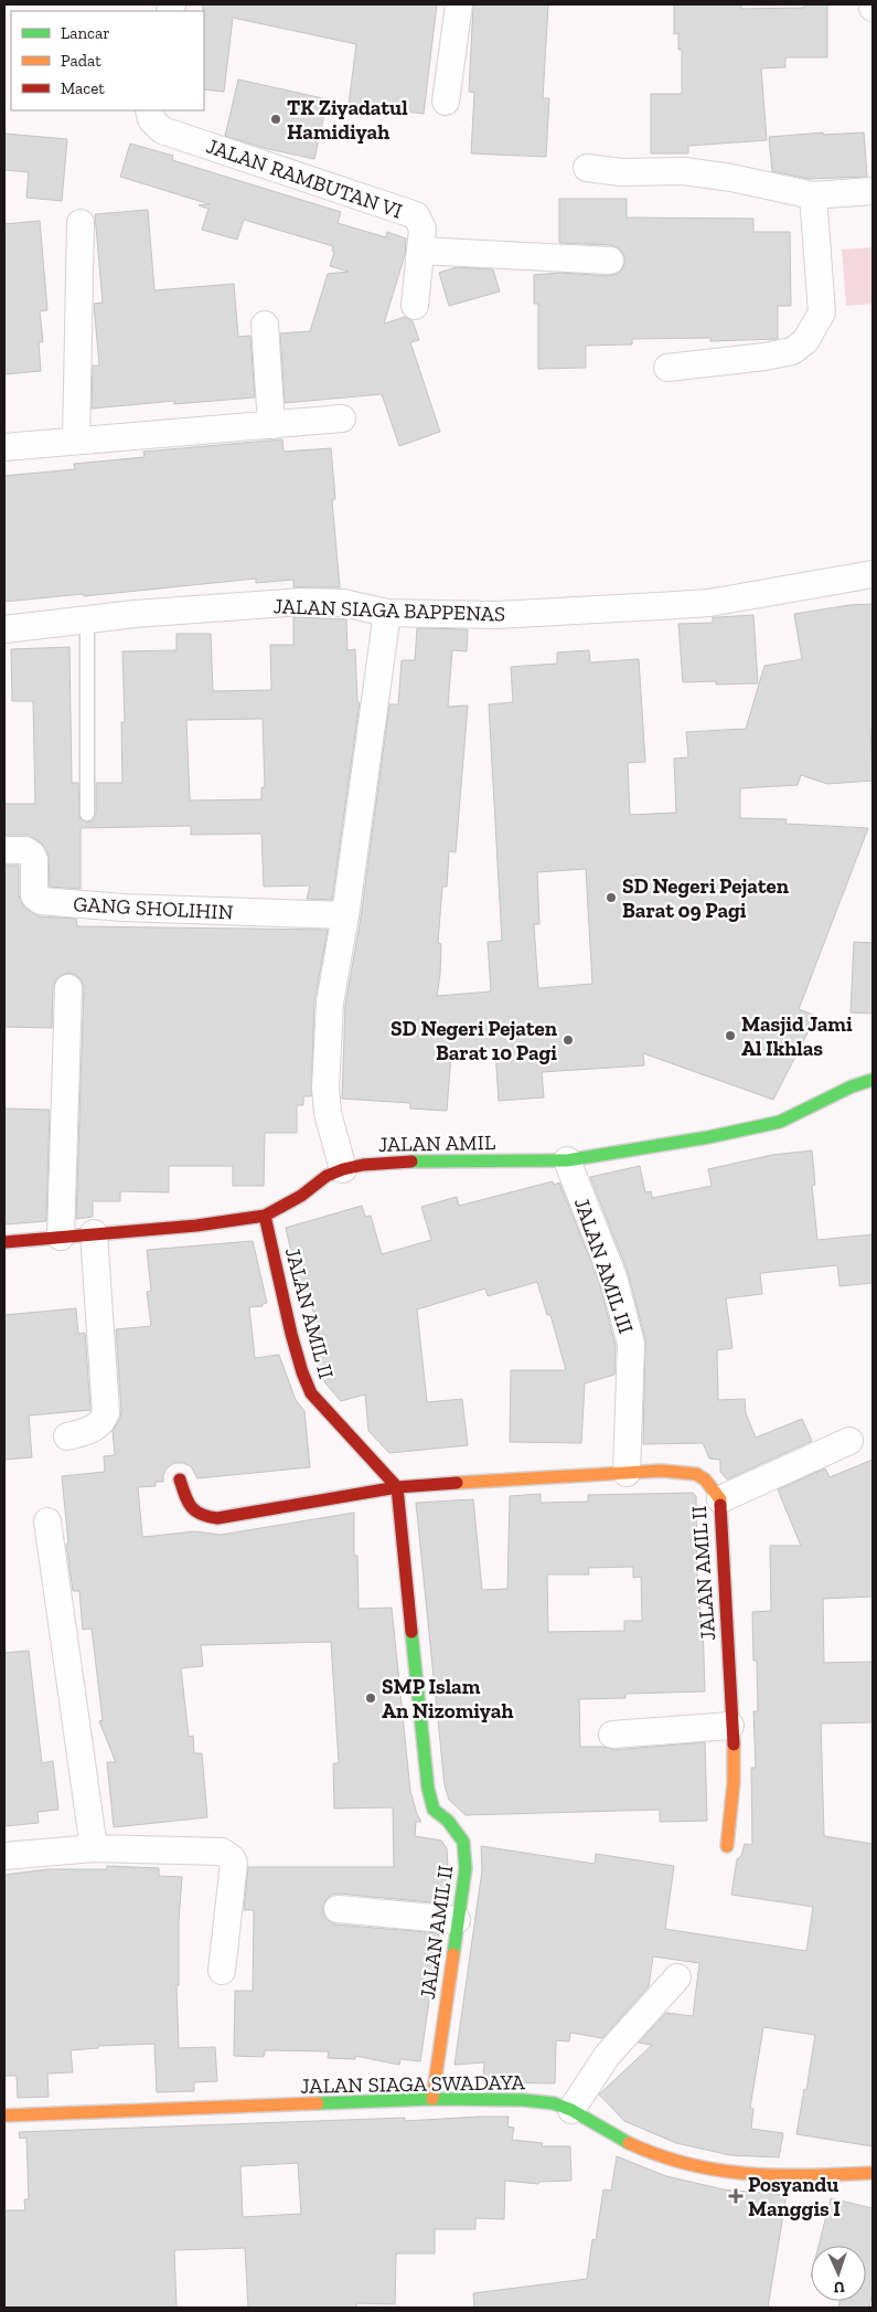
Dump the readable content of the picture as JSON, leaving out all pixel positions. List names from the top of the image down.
{
  "streets": {
    "street": [
      "JALAN RAMBUTAN VI",
      "JALAN SIAGA BAPPENAS",
      "GANG SHOLIHIN",
      "JALAN AMIL",
      "JALAN AMIL III",
      "JALAN AMIL II",
      "JALAN SIAGA SWADAYA"
    ]
  },
  "crossings": [
    ["JALAN AMIL", "JALAN AMIL III"],
    ["JALAN AMIL", "JALAN AMIL II"],
    ["JALAN AMIL III", "JALAN AMIL II"],
    ["JALAN AMIL II", "JALAN SIAGA SWADAYA"]
  ],
  "places": {
    "other": [
      "TK Ziyadatul Hamidiyah",
      "SD Negeri Pejaten Barat 09 Pagi",
      "Masjid Jami Al Ikhlas",
      "SD Negeri Pejaten Barat 10 Pagi",
      "SMP Islam An Nizomiyah"
    ],
    "health": ["Posyandu Manggis I"]
  },
  "legend": ["Lancar", "Padat", "Macet"],
  "north": "bottom"
}
